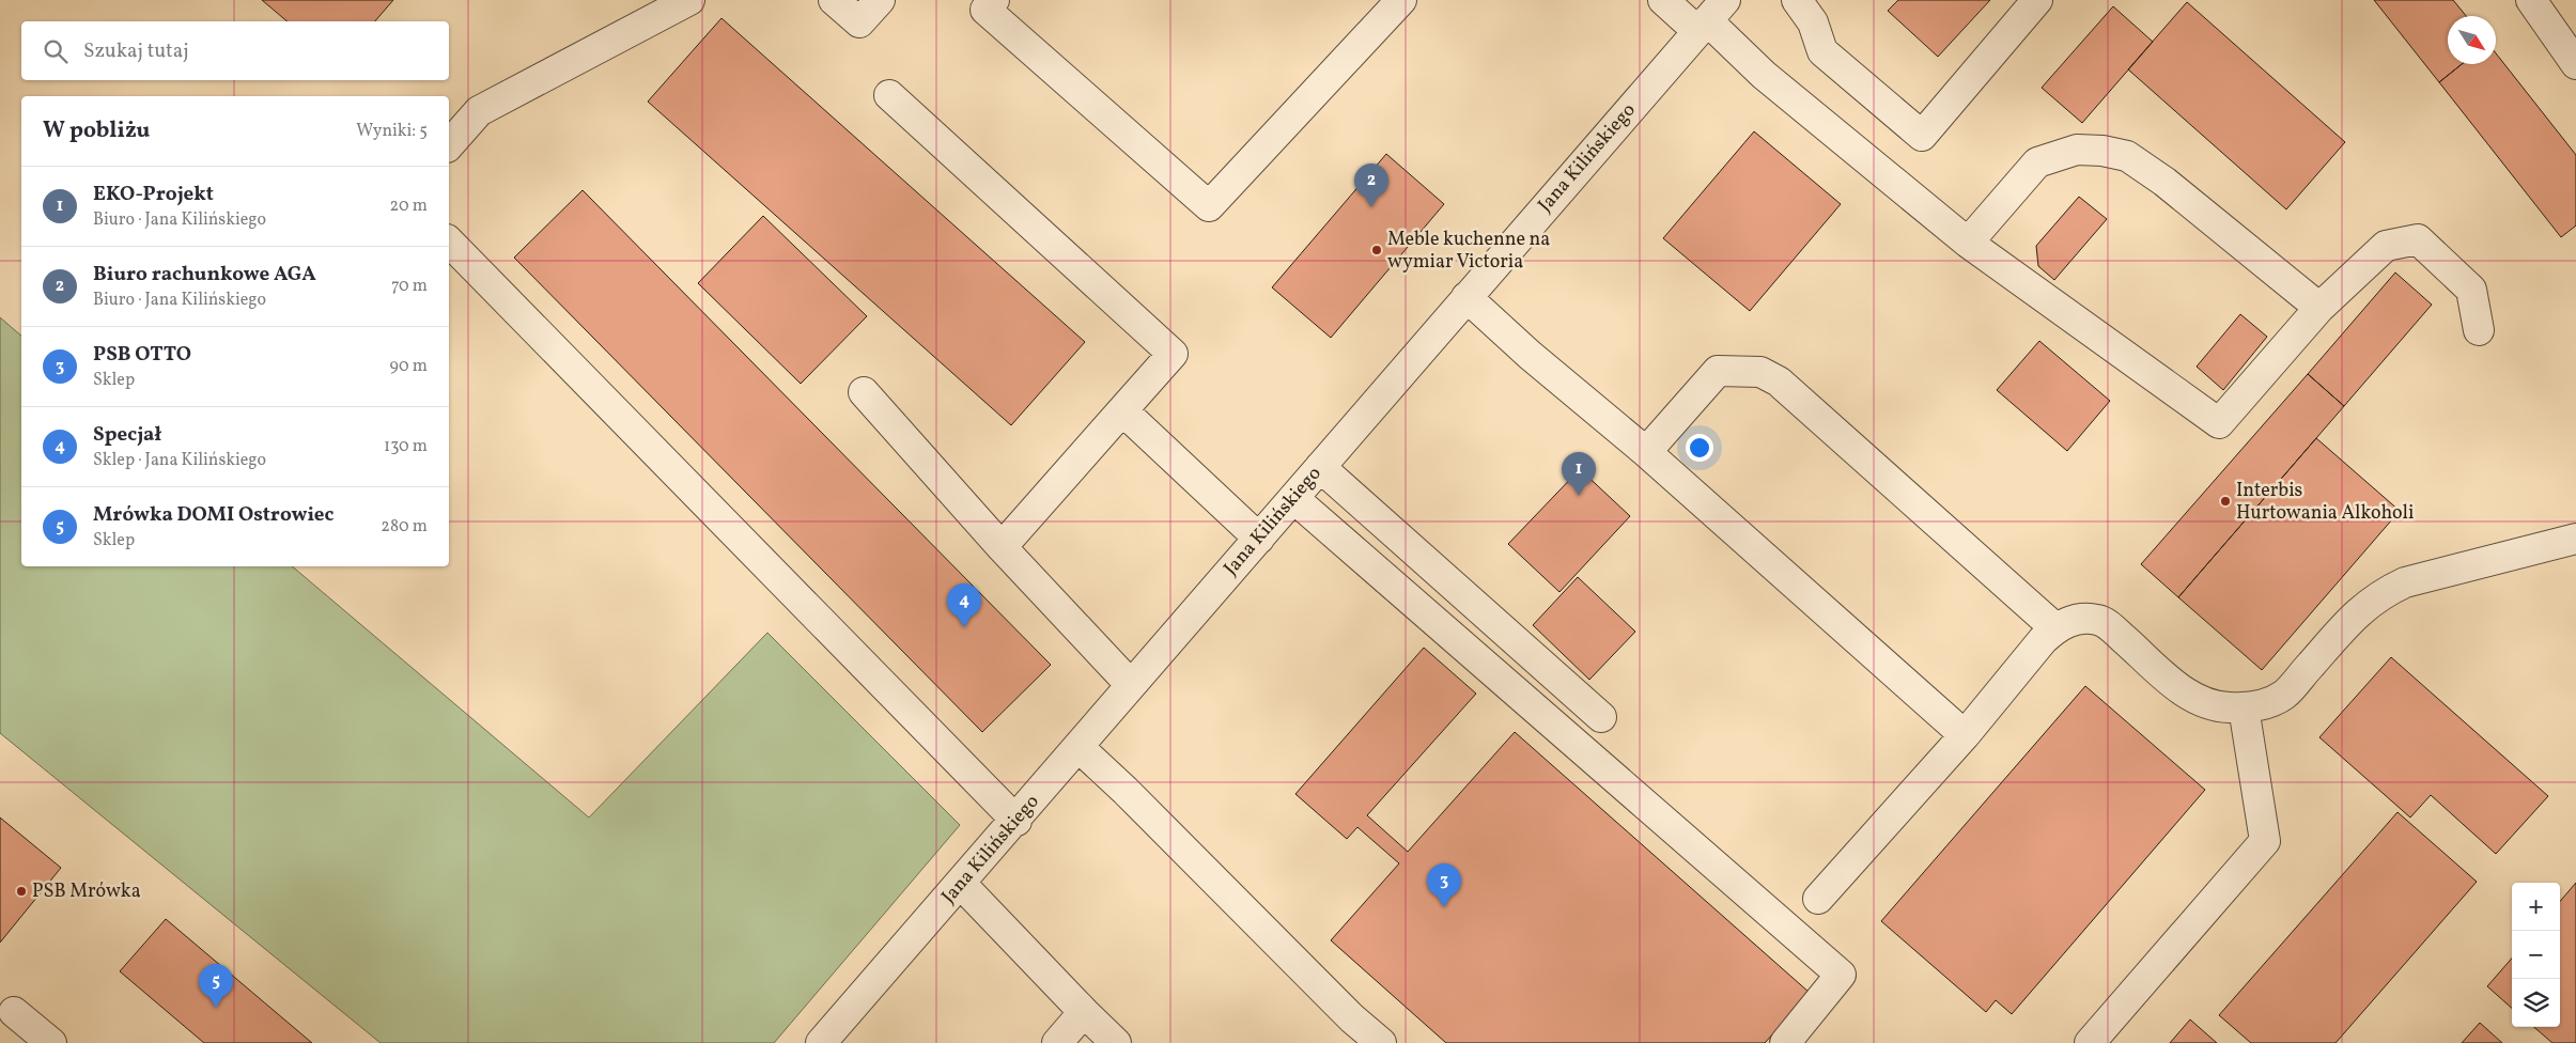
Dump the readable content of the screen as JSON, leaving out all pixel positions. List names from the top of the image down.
{
  "streets": {
    "street": ["Jana Kilińskiego"]
  },
  "places": ["Meble kuchenne na wymiar Victoria", "Interbis Hurtowania Alkoholi", "PSB Mrówka"],
  "north": "bottom right",
  "page": {
    "search": "Szukaj tutaj",
    "heading": ["W pobliżu", "Wyniki: 5"],
    "pins": [
      "2",
      "1",
      "4",
      "3",
      "5"
    ],
    "list": [
      {
        "mark": "1",
        "name": "EKO-Projekt",
        "note": "Biuro · Jana Kilińskiego",
        "value": "20 m"
      },
      {
        "mark": "2",
        "name": "Biuro rachunkowe AGA",
        "note": "Biuro · Jana Kilińskiego",
        "value": "70 m"
      },
      {
        "mark": "3",
        "name": "PSB OTTO",
        "note": "Sklep",
        "value": "90 m"
      },
      {
        "mark": "4",
        "name": "Specjał",
        "note": "Sklep · Jana Kilińskiego",
        "value": "130 m"
      },
      {
        "mark": "5",
        "name": "Mrówka DOMI Ostrowiec",
        "note": "Sklep",
        "value": "280 m"
      }
    ],
    "map_buttons": ["+", "−"]
  }
}
